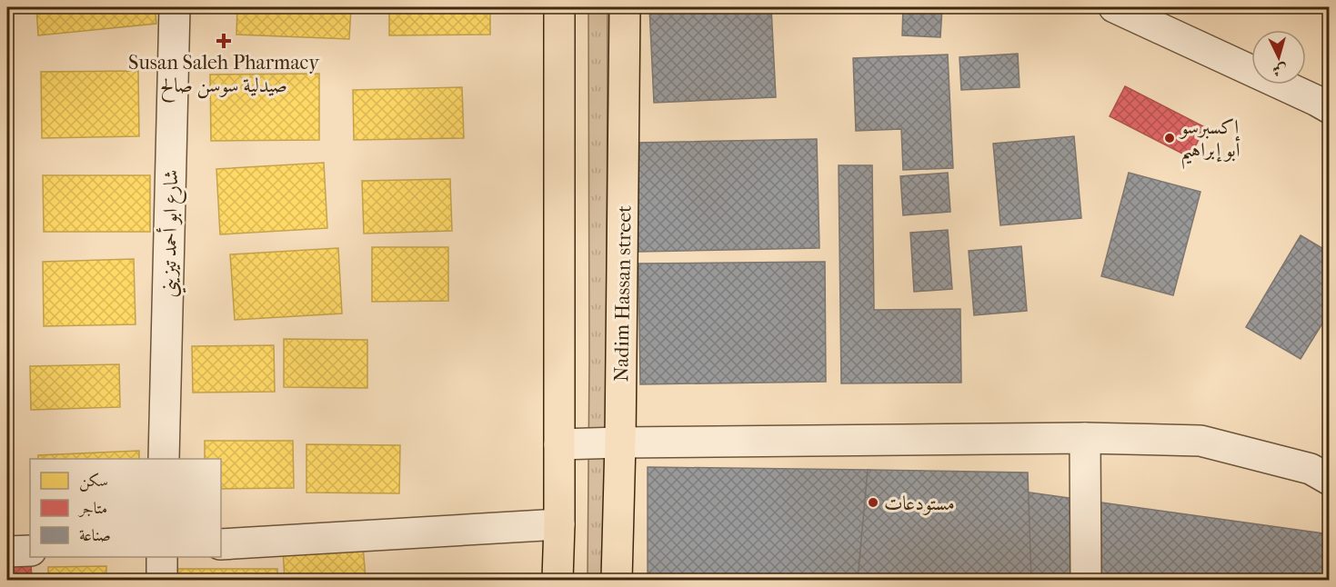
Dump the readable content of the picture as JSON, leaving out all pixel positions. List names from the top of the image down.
{
  "streets": {
    "main road": ["Nadim Hassan street"],
    "street": ["شارع ابو أحمد تيزيني"]
  },
  "places": {
    "health": ["Susan Saleh Pharmacy صيدلية سوسن صالح"],
    "other": ["إكسبرسو أبو إبراهيم", "مستودعات"]
  },
  "legend": ["سكن", "متاجر", "صناعة"],
  "north": "bottom"
}
